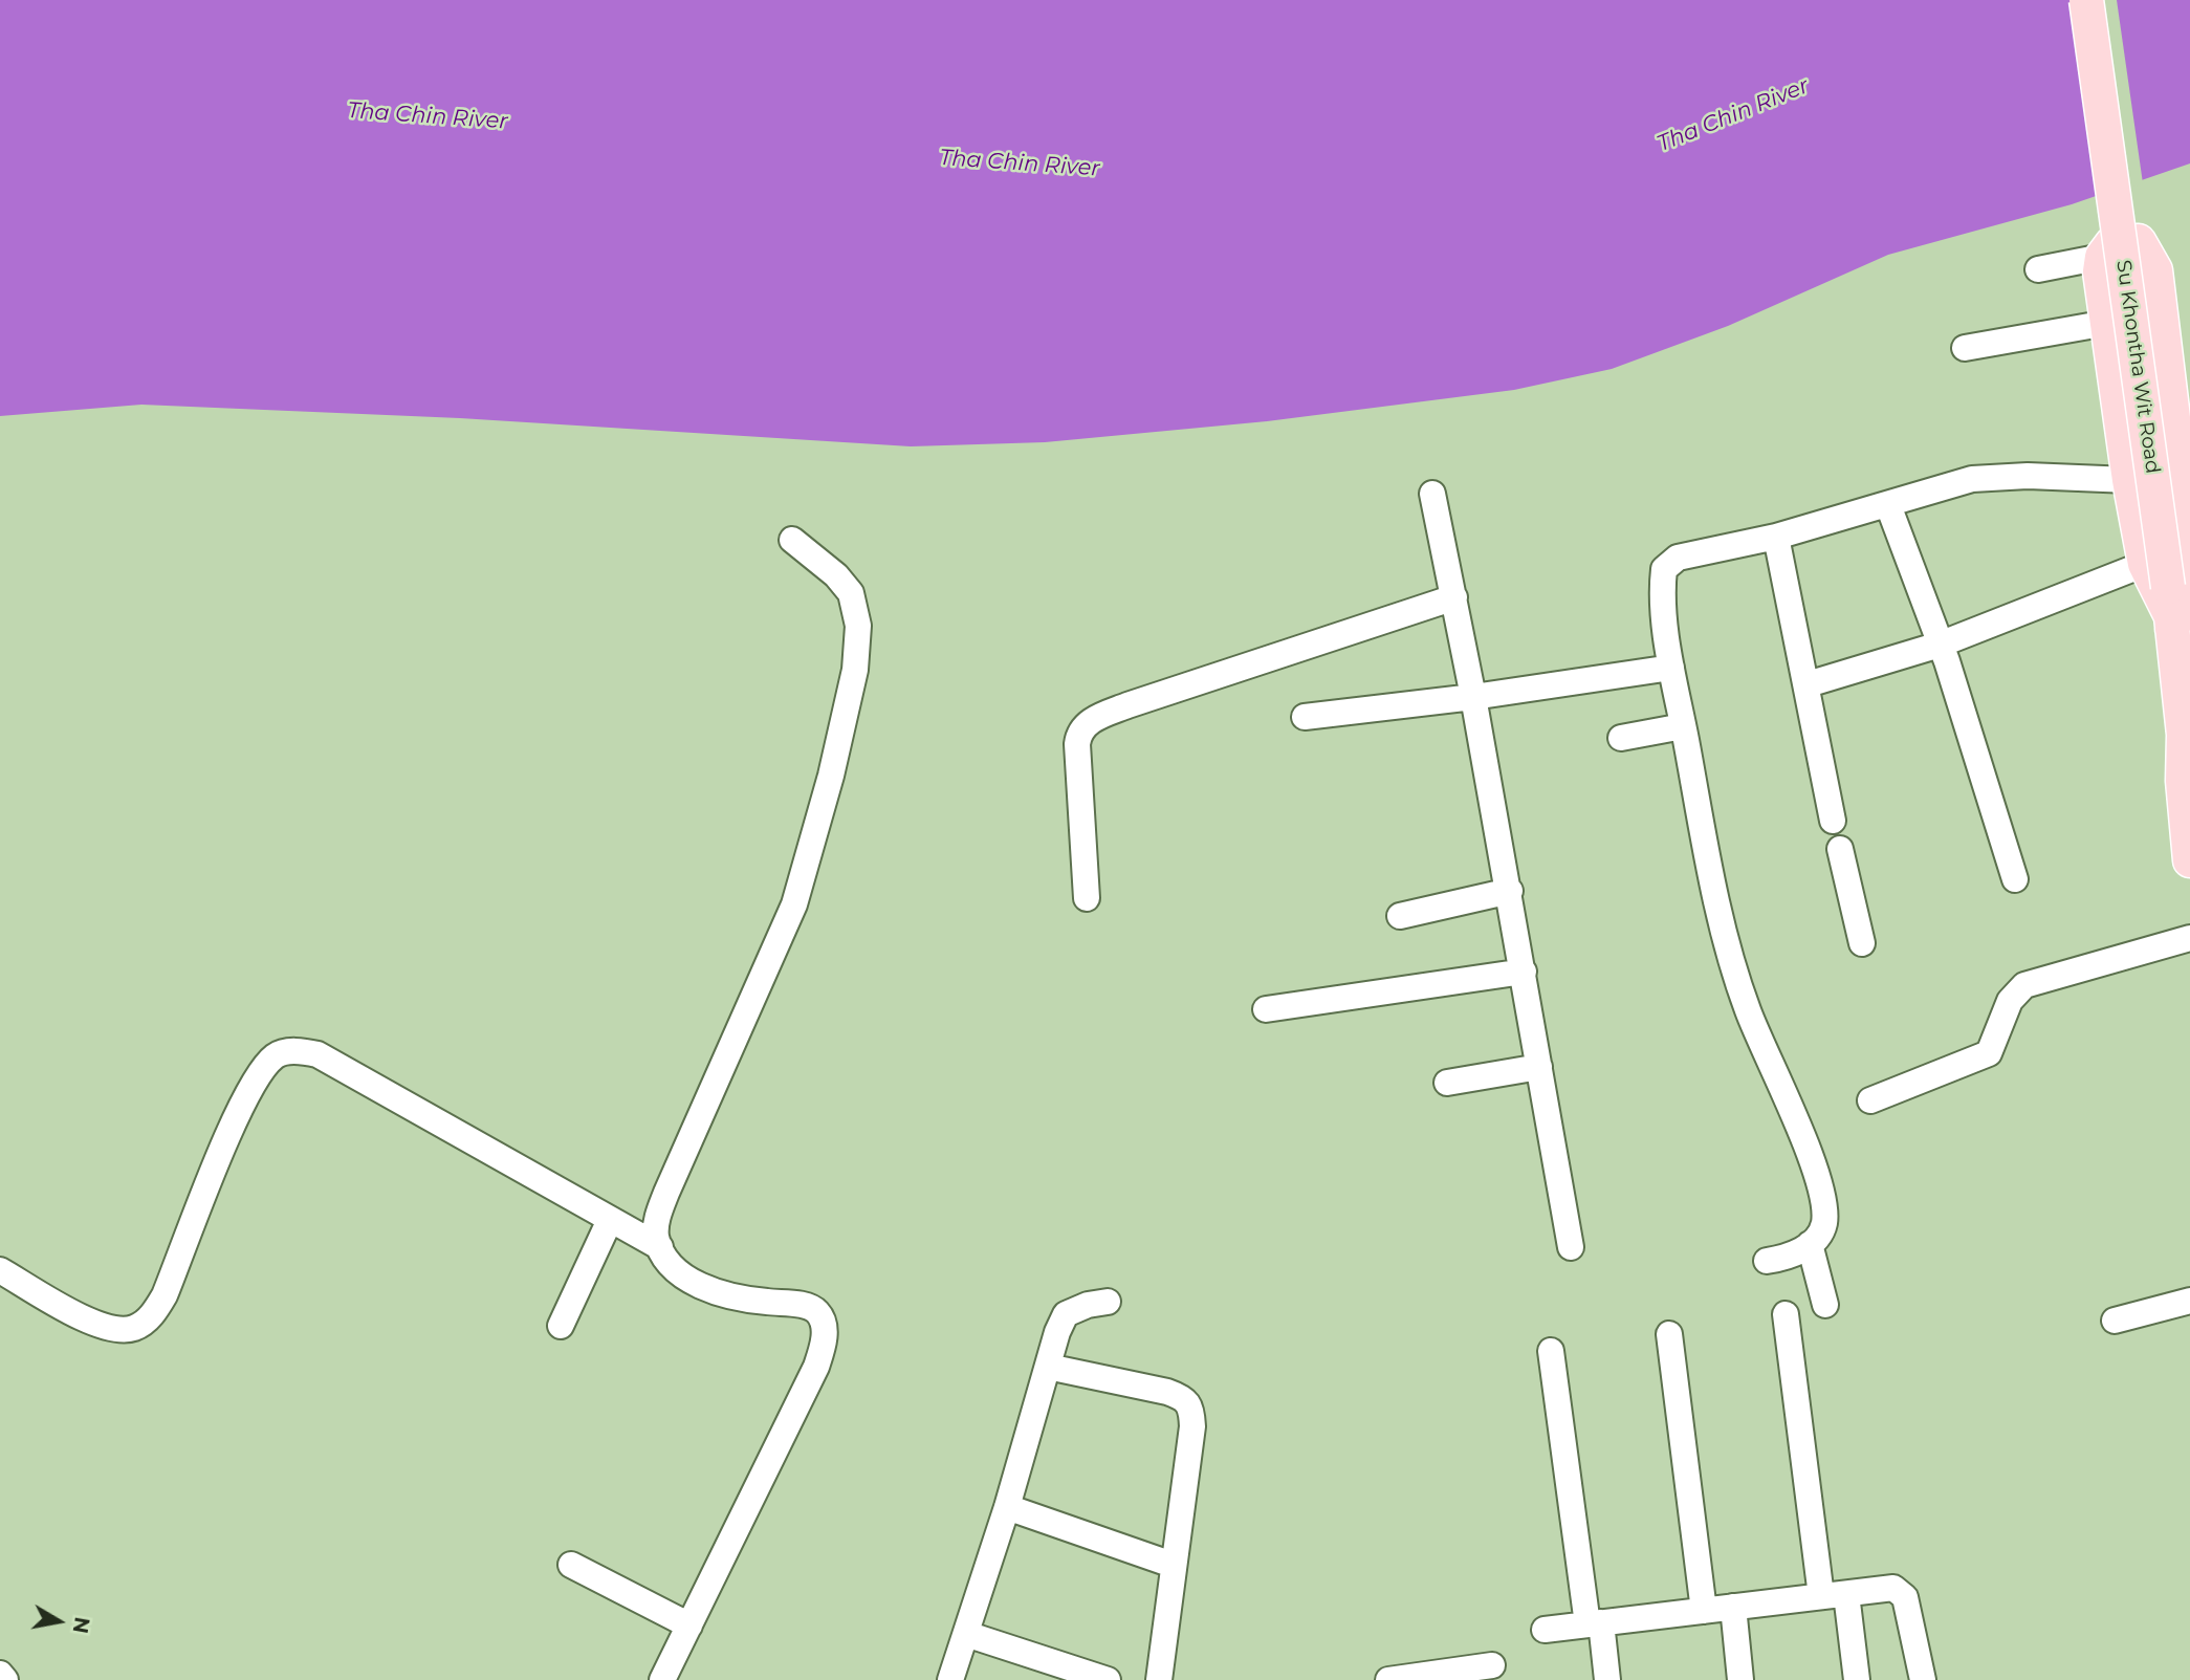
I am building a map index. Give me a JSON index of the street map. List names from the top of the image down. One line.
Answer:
{"streets":{"main road":["Su Khontha Wit Road"]},"water":["Tha Chin River"],"north":"right"}
